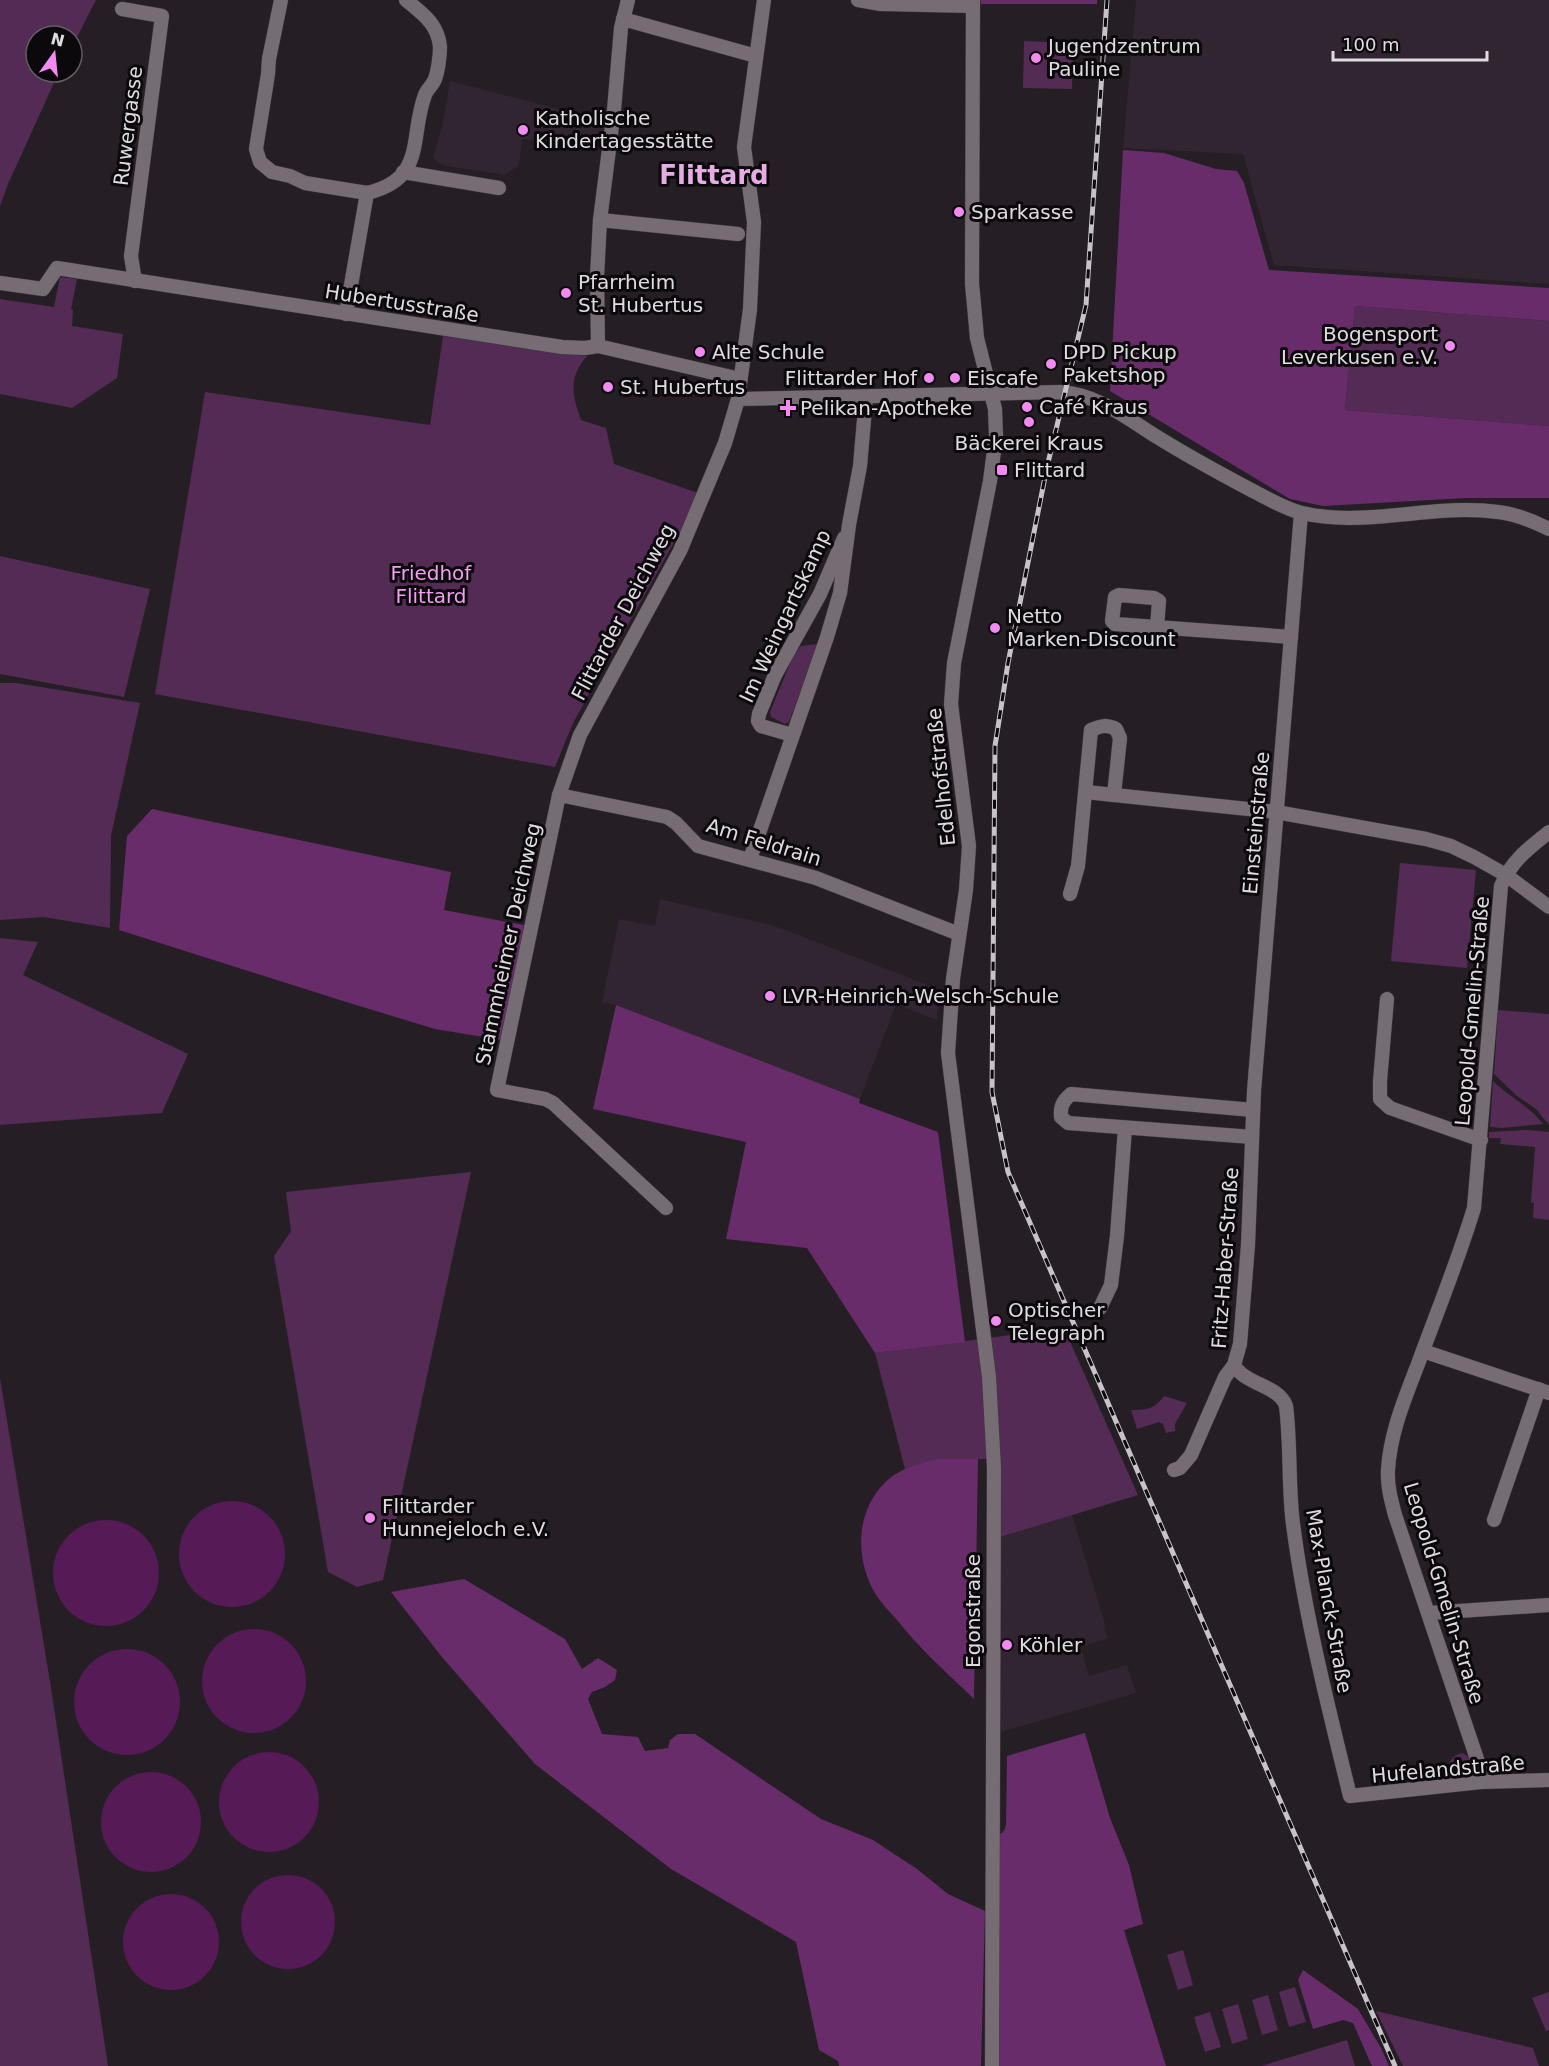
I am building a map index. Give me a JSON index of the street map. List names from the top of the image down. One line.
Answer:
{"streets":{"street":["Ruwergasse","Hubertusstraße","Flittarder Deichweg","Im Weingartskamp","Edelhofstraße","Einsteinstraße","Am Feldrain","Stammheimer Deichweg","Leopold-Gmelin-Straße","Fritz-Haber-Straße","Max-Planck-Straße","Egonstraße","Hufelandstraße"]},"crossings":[["Ruwergasse","Hubertusstraße"],["Hubertusstraße","Flittarder Deichweg"],["Flittarder Deichweg","Stammheimer Deichweg"],["Im Weingartskamp","Am Feldrain"],["Edelhofstraße","Am Feldrain"],["Edelhofstraße","Egonstraße"],["Einsteinstraße","Fritz-Haber-Straße"],["Am Feldrain","Stammheimer Deichweg"],["Leopold-Gmelin-Straße","Hufelandstraße"],["Fritz-Haber-Straße","Max-Planck-Straße"],["Max-Planck-Straße","Hufelandstraße"]],"districts":["Flittard"],"parks":["Friedhof Flittard"],"places":{"other":["Jugendzentrum Pauline","Katholische Kindertagesstätte","Sparkasse","Pfarrheim St. Hubertus","Bogensport Leverkusen e.V.","Alte Schule","DPD Pickup Paketshop","Flittarder Hof","Eiscafe","St. Hubertus","Café Kraus","Bäckerei Kraus","Netto Marken-Discount","LVR-Heinrich-Welsch-Schule","Optischer Telegraph","Flittarder Hunnejeloch e.V.","Köhler"],"health":["Pelikan-Apotheke"],"transit":["Flittard"]},"scale_bar":"100 m","north":"top"}
